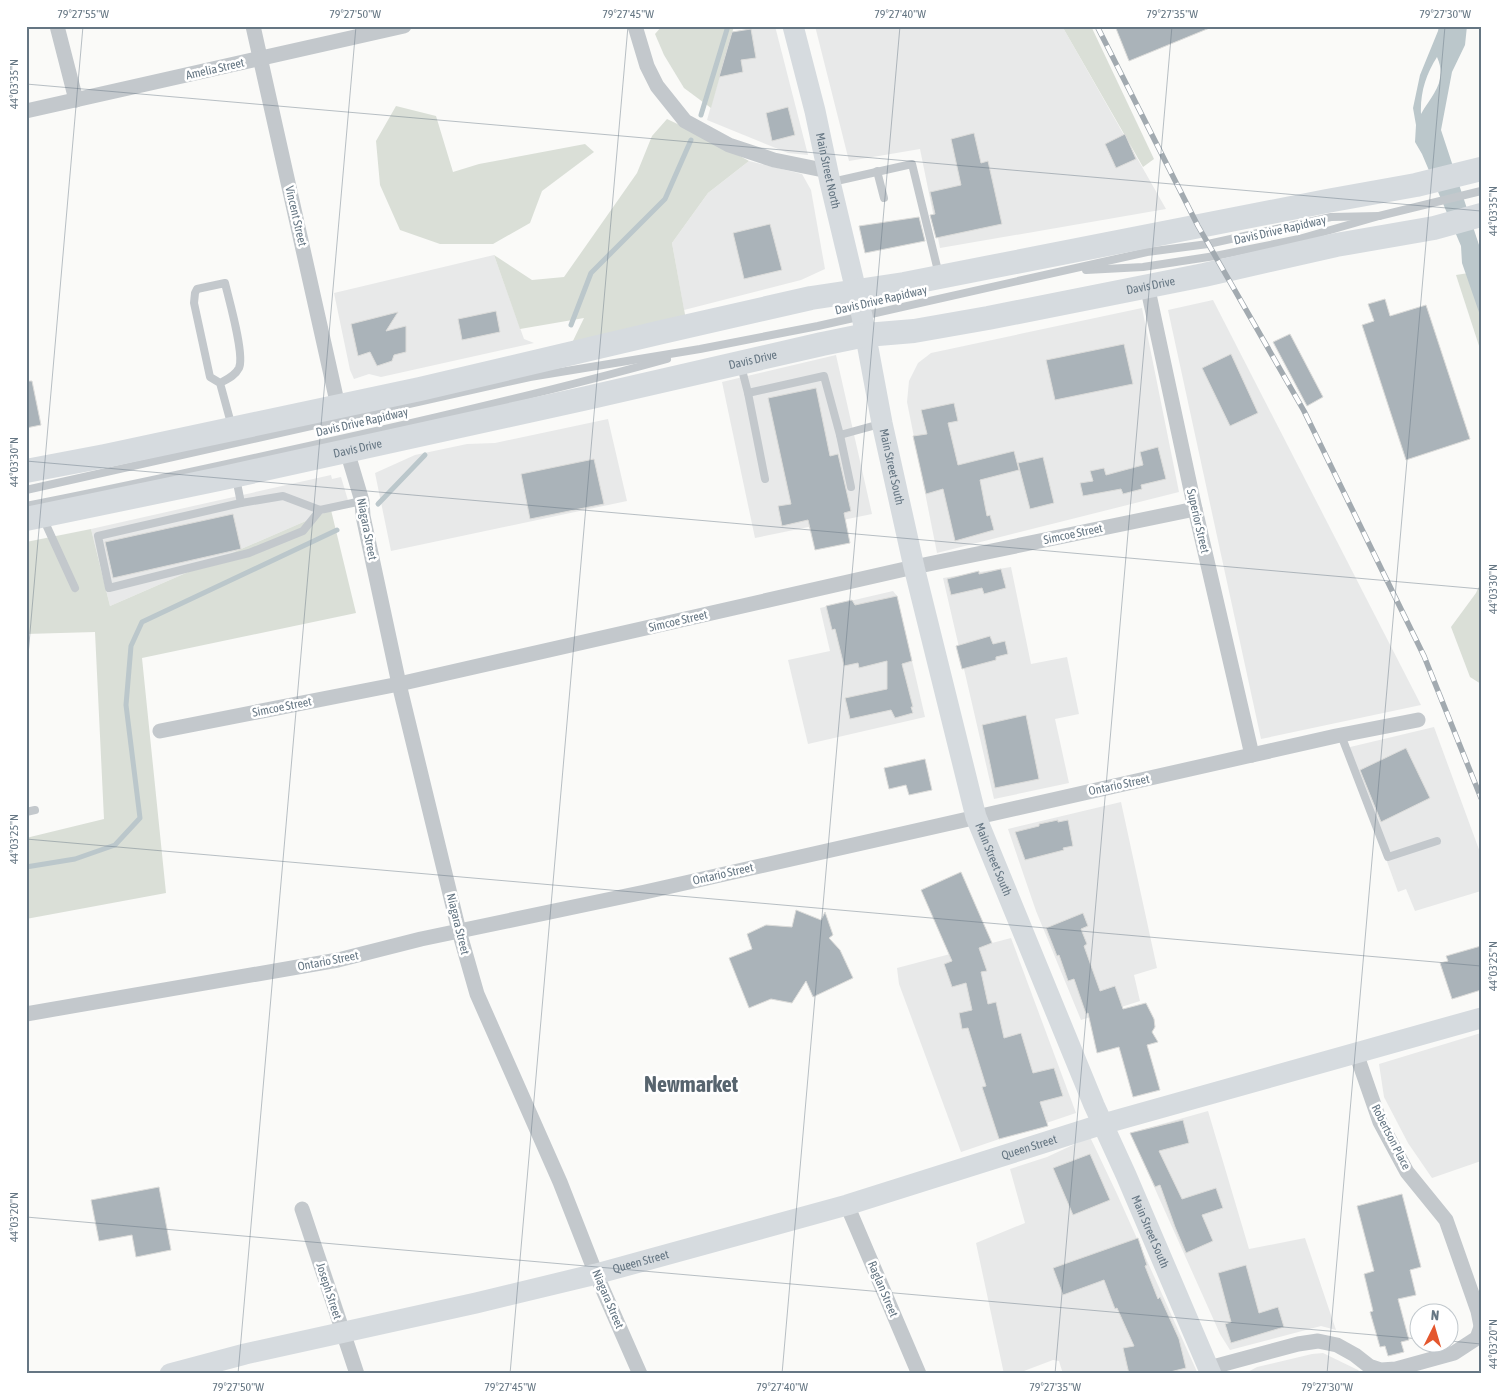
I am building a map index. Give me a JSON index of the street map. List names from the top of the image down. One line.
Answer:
{"streets":{"main road":["Main Street North","Davis Drive","Main Street South","Queen Street"],"street":["Amelia Street","Vincent Street","Superior Street","Niagara Street","Simcoe Street","Ontario Street","Robertson Place","Raglan Street","Joseph Street"],"lane":["Davis Drive Rapidway"]},"crossings":[["Amelia Street","Vincent Street"],["Main Street North","Davis Drive Rapidway"],["Main Street North","Davis Drive"],["Main Street North","Main Street South"],["Davis Drive Rapidway","Davis Drive"],["Davis Drive Rapidway","Main Street South"],["Davis Drive","Main Street South"],["Davis Drive","Superior Street"],["Davis Drive","Niagara Street"],["Main Street South","Simcoe Street"],["Main Street South","Ontario Street"],["Main Street South","Robertson Place"],["Main Street South","Queen Street"],["Superior Street","Simcoe Street"],["Superior Street","Ontario Street"],["Niagara Street","Simcoe Street"],["Niagara Street","Ontario Street"],["Niagara Street","Queen Street"],["Robertson Place","Queen Street"],["Queen Street","Raglan Street"],["Queen Street","Joseph Street"]],"districts":["Newmarket"],"north":"top","coordinates":["79°27'55\"W","79°27'50\"W","79°27'45\"W","79°27'40\"W","79°27'35\"W","79°27'30\"W","44°03'35\"N","44°03'30\"N","44°03'25\"N","44°03'20\"N"]}
